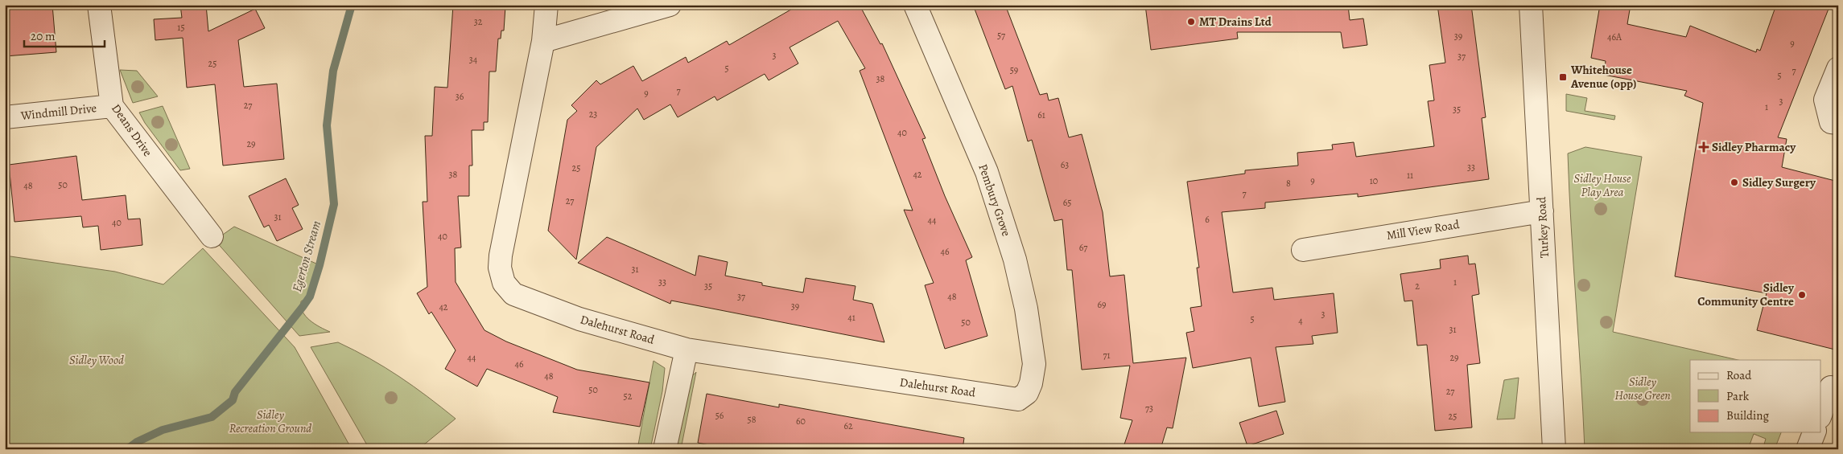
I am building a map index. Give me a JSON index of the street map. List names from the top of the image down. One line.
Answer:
{"streets":{"street":["Windmill Drive","Deans Drive","Pembury Grove","Turkey Road","Mill View Road","Dalehurst Road"]},"crossings":[["Windmill Drive","Deans Drive"],["Pembury Grove","Dalehurst Road"],["Turkey Road","Mill View Road"]],"water":["Egerton Stream"],"parks":["Sidley House Play Area","Sidley Wood","Sidley House Green","Sidley Recreation Ground"],"places":{"other":["MT Drains Ltd","Sidley Surgery","Sidley Community Centre"],"transit":["Whitehouse Avenue (opp)"],"health":["Sidley Pharmacy"]},"house_numbers":["32","15","57","39","46A","9","3","37","34","25","5","59","7","5","38","7","9","36","3","27","1","35","23","61","40","29","63","33","25","38","42","11","9","10","8","50","48","7","27","65","31","6","44","40","40","67","46","31","33","1","35","2","37","48","69","39","42","3","41","5","4","50","31","71","44","29","46","48","50","27","52","73","56","25","58","60","62"],"legend":["Road","Park","Building"],"scale_bar":"20 m"}
